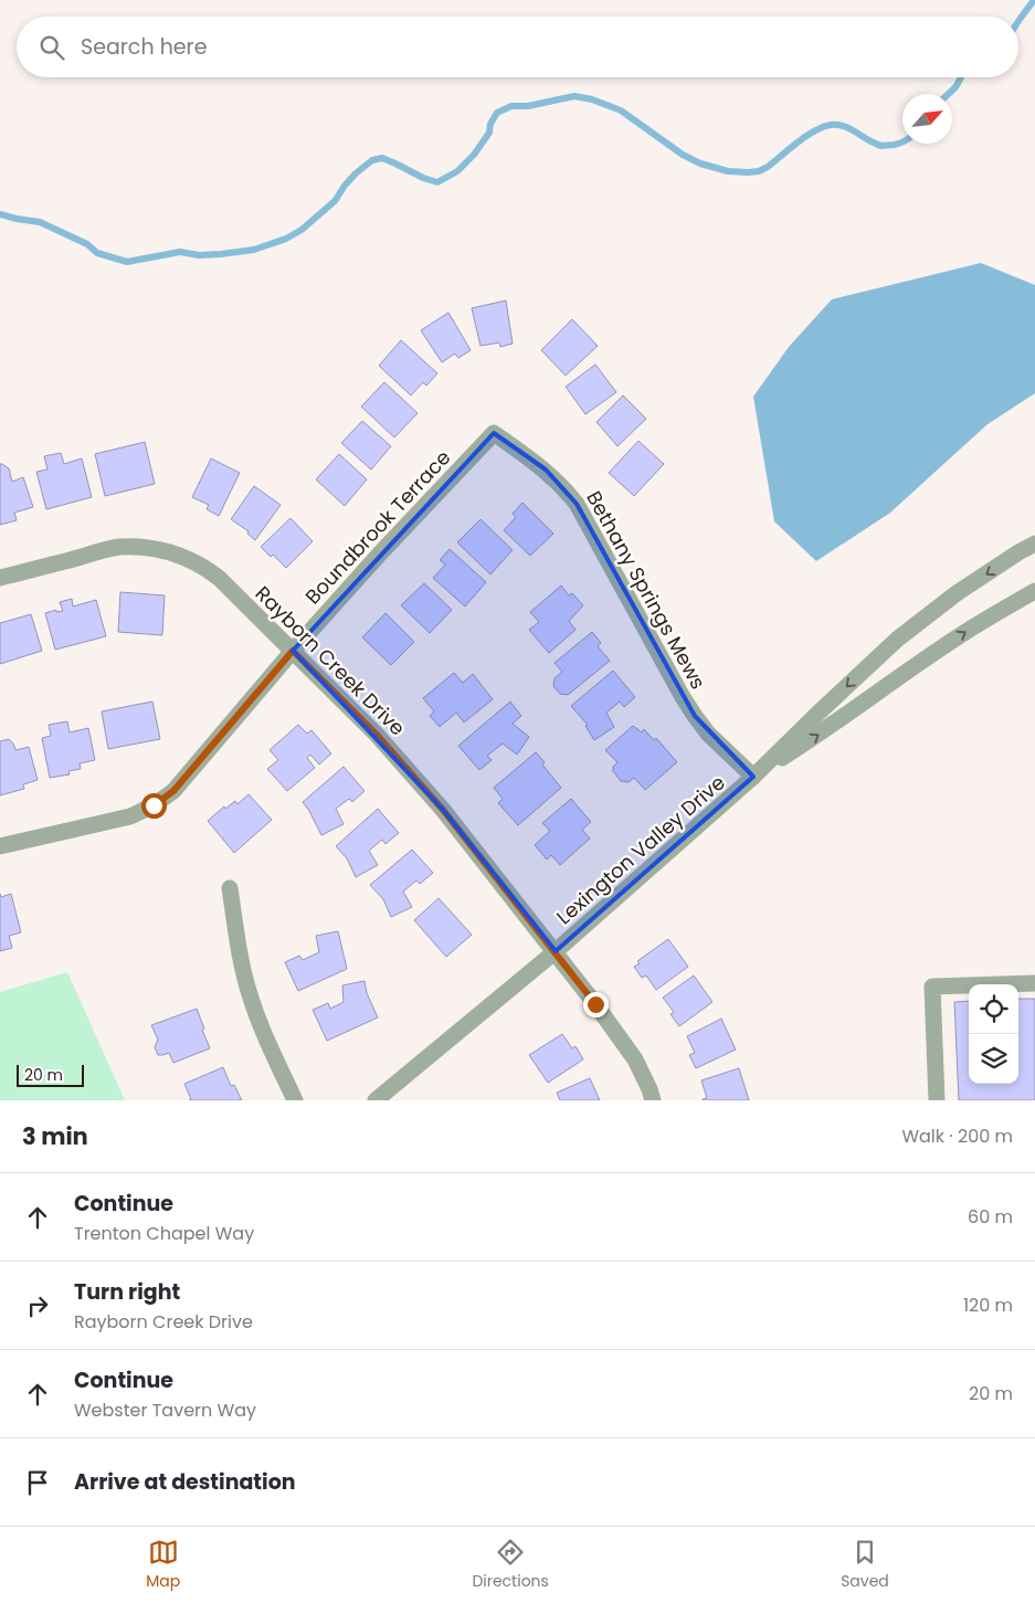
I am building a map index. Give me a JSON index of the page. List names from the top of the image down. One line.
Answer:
{"streets":{"street":["Boundbrook Terrace","Bethany Springs Mews","Rayborn Creek Drive","Lexington Valley Drive"]},"crossings":[["Boundbrook Terrace","Bethany Springs Mews"],["Boundbrook Terrace","Rayborn Creek Drive"],["Bethany Springs Mews","Lexington Valley Drive"],["Rayborn Creek Drive","Lexington Valley Drive"]],"scale_bar":"20 m","north":"top right","page":{"search":"Search here","scale":"20 m","heading":["3 min","Walk · 200 m"],"list":[["Continue","Trenton Chapel Way","60 m"],["Turn right","Rayborn Creek Drive","120 m"],["Continue","Webster Tavern Way","20 m"],"Arrive at destination"],"nav":["Map","Directions","Saved"]}}
